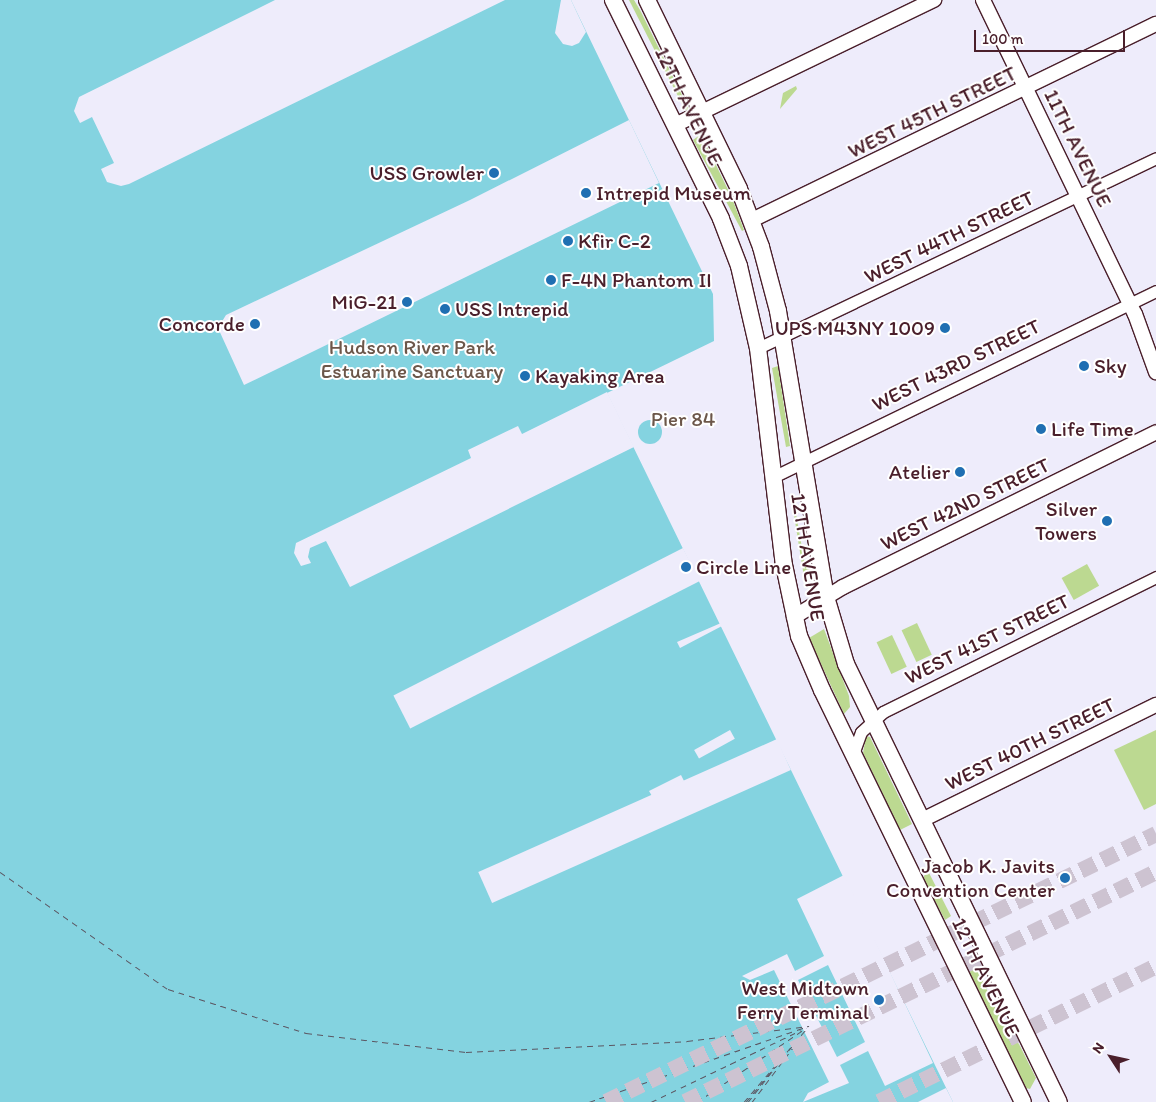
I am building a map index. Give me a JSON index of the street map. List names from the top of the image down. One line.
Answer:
{"streets":{"highway":["12TH AVENUE"],"main road":["WEST 45TH STREET","11TH AVENUE","WEST 42ND STREET","WEST 40TH STREET"],"street":["WEST 44TH STREET","WEST 43RD STREET","WEST 41ST STREET"]},"crossings":[["12TH AVENUE","WEST 45TH STREET"],["12TH AVENUE","WEST 44TH STREET"],["12TH AVENUE","WEST 43RD STREET"],["12TH AVENUE","WEST 42ND STREET"],["12TH AVENUE","WEST 41ST STREET"],["12TH AVENUE","WEST 40TH STREET"],["WEST 45TH STREET","11TH AVENUE"],["11TH AVENUE","WEST 44TH STREET"],["11TH AVENUE","WEST 43RD STREET"]],"parks":["Hudson River Park Estuarine Sanctuary","Pier 84"],"places":["USS Growler","Intrepid Museum","Kfir C-2","F-4N Phantom II","MiG-21","USS Intrepid","Concorde","UPS M43NY 1009","Sky","Kayaking Area","Life Time","Atelier","Silver Towers","Circle Line","Jacob K. Javits Convention Center","West Midtown Ferry Terminal"],"scale_bar":"100 m","north":"top left"}
